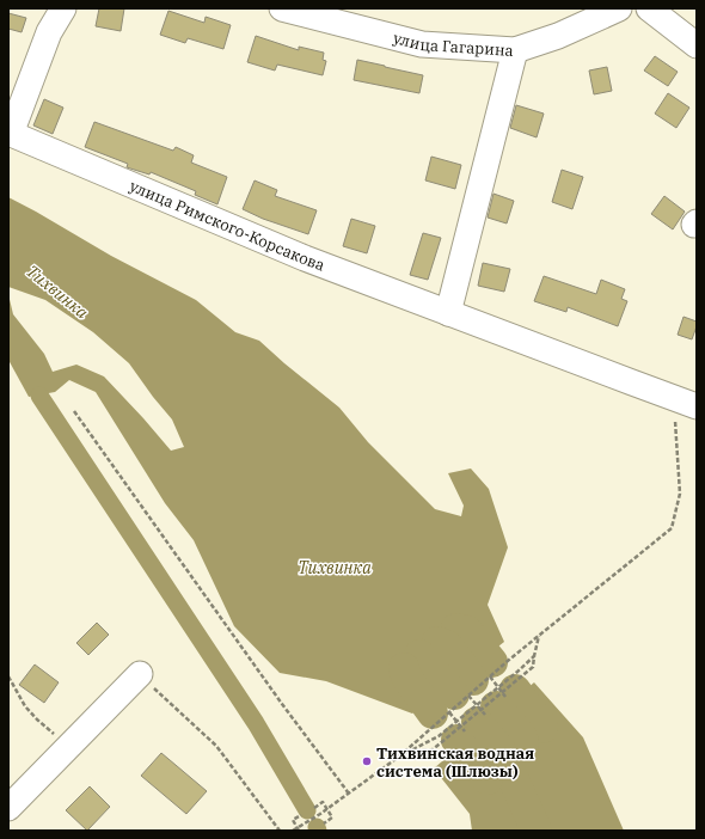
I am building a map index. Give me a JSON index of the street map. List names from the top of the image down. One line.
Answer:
{"streets":{"street":["улица Гагарина","улица Римского-Корсакова"]},"water":["Тихвинка"],"places":["Тихвинская водная система (Шлюзы)"]}
